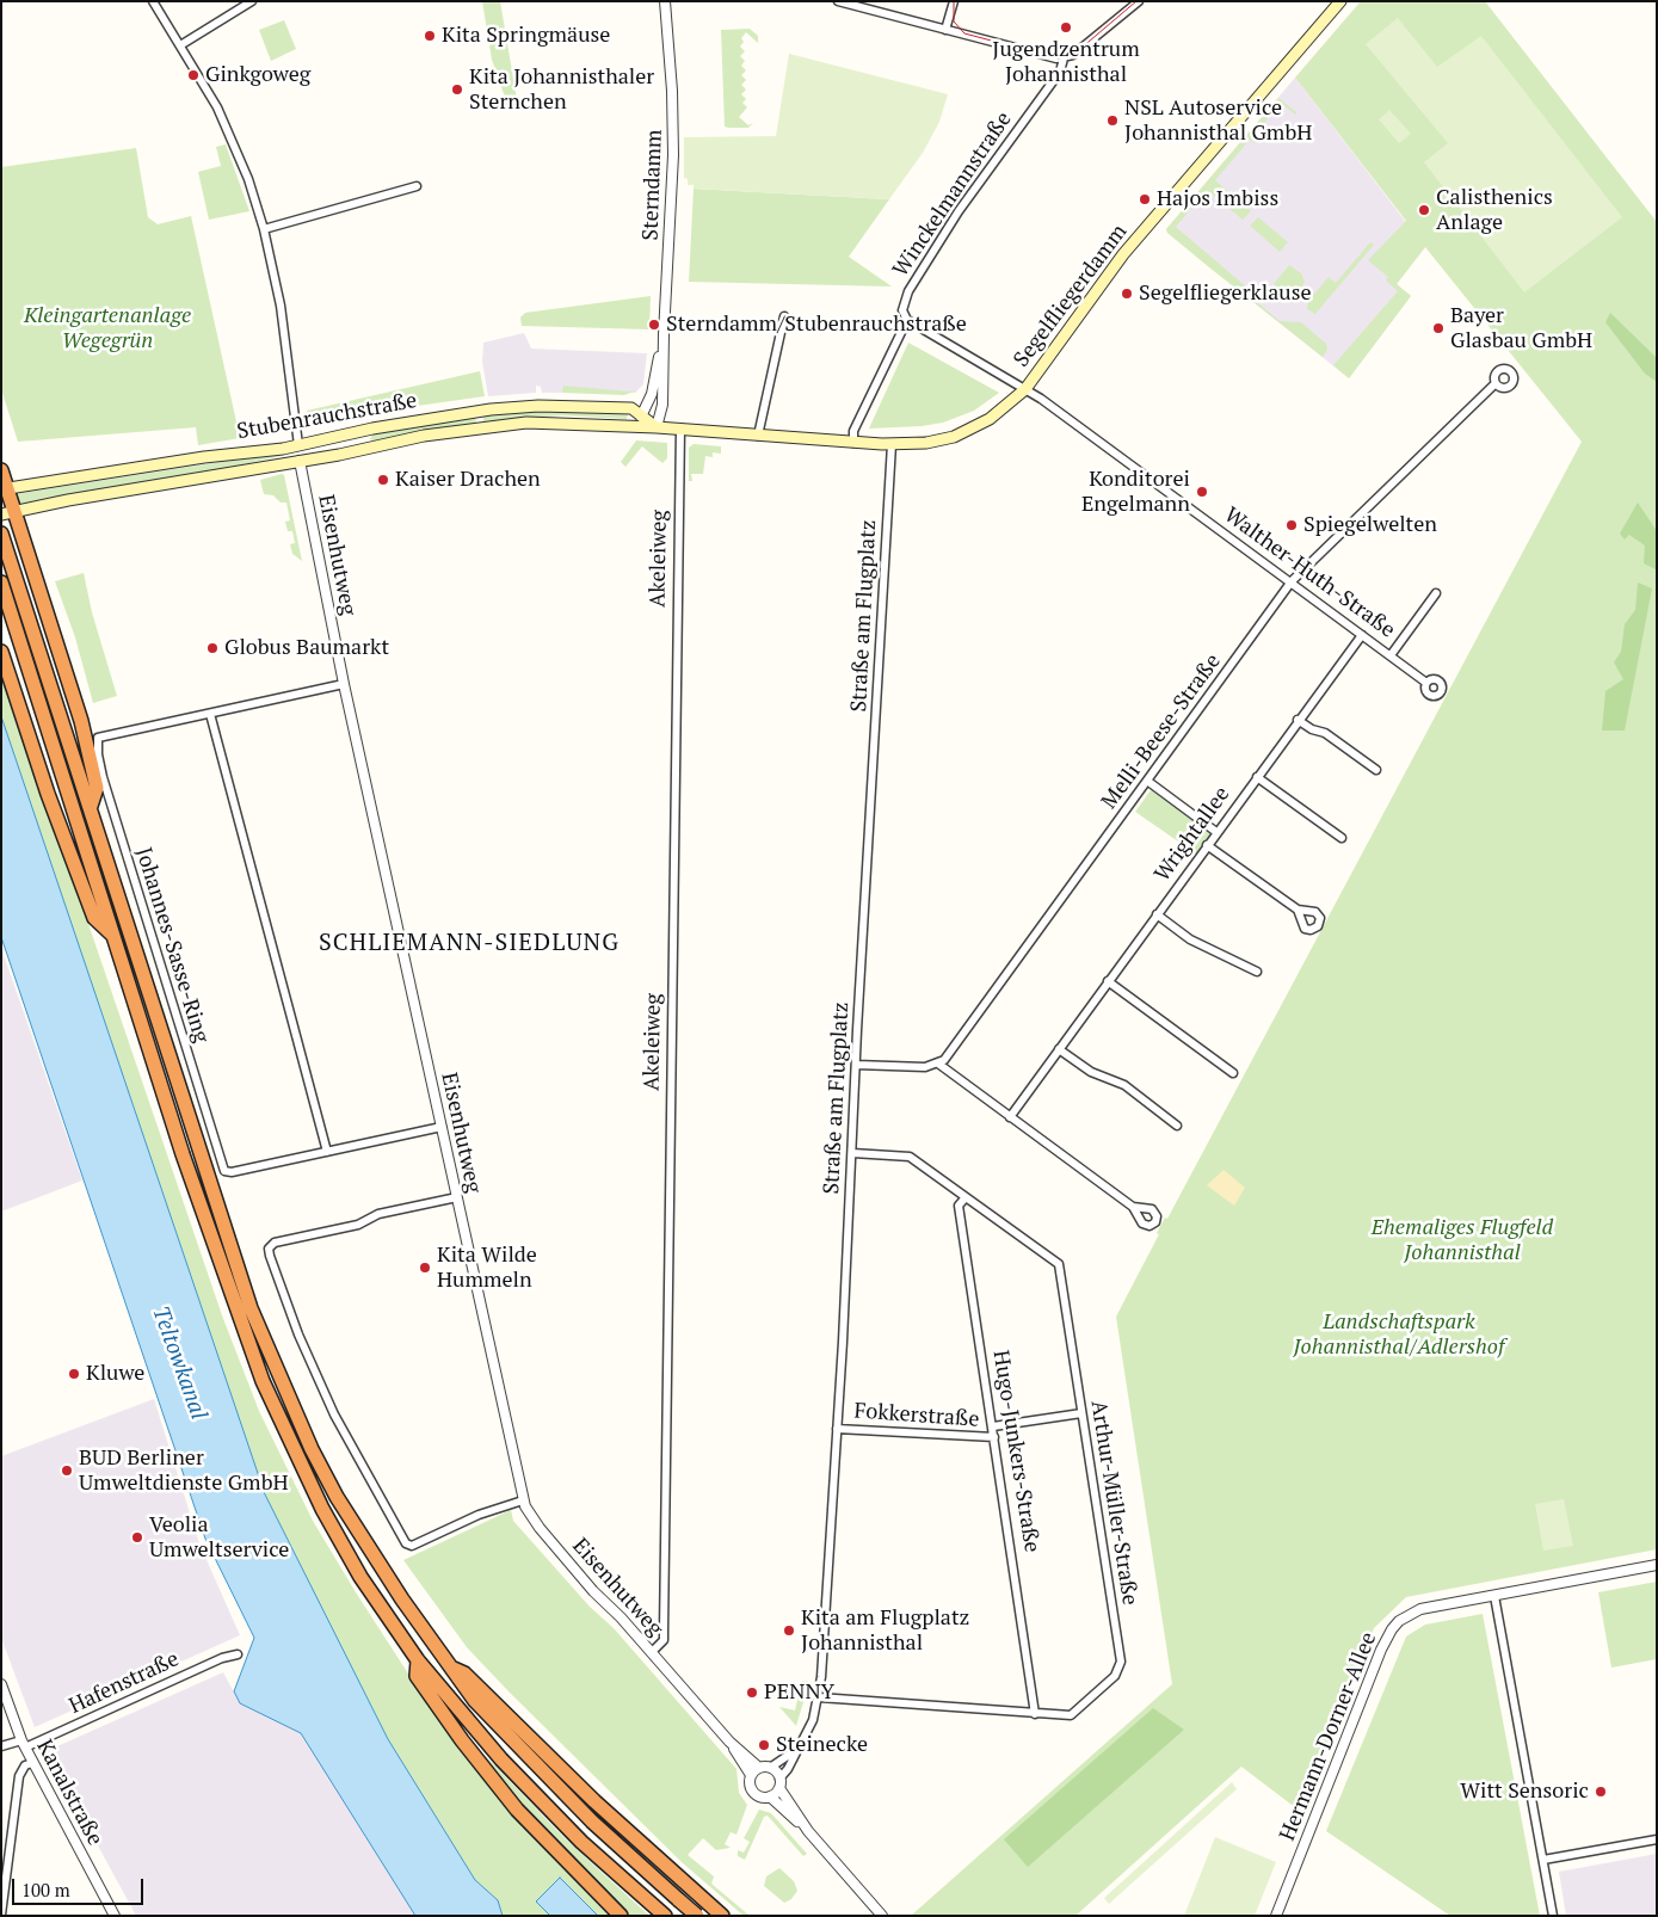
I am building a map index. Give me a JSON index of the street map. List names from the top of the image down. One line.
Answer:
{"streets":{"main road":["Segelfliegerdamm","Stubenrauchstraße"],"street":["Sterndamm","Winckelmannstraße","Eisenhutweg","Akeleiweg","Walther-Huth-Straße","Straße am Flugplatz","Melli-Beese-Straße","Wrightallee","Johannes-Sasse-Ring","Fokkerstraße","Hugo-Junkers-Straße","Arthur-Müller-Straße","Hafenstraße","Hermann-Dorner-Allee","Kanalstraße"]},"crossings":[["Sterndamm","Stubenrauchstraße"],["Winckelmannstraße","Segelfliegerdamm"],["Winckelmannstraße","Stubenrauchstraße"],["Winckelmannstraße","Walther-Huth-Straße"],["Segelfliegerdamm","Stubenrauchstraße"],["Segelfliegerdamm","Walther-Huth-Straße"],["Segelfliegerdamm","Straße am Flugplatz"],["Stubenrauchstraße","Eisenhutweg"],["Stubenrauchstraße","Akeleiweg"],["Eisenhutweg","Akeleiweg"],["Eisenhutweg","Straße am Flugplatz"],["Eisenhutweg","Johannes-Sasse-Ring"],["Walther-Huth-Straße","Melli-Beese-Straße"],["Walther-Huth-Straße","Wrightallee"],["Straße am Flugplatz","Fokkerstraße"],["Straße am Flugplatz","Arthur-Müller-Straße"],["Fokkerstraße","Hugo-Junkers-Straße"],["Fokkerstraße","Arthur-Müller-Straße"],["Hugo-Junkers-Straße","Arthur-Müller-Straße"],["Hafenstraße","Kanalstraße"]],"districts":["SCHLIEMANN-SIEDLUNG"],"water":["Teltowkanal"],"parks":["Kleingartenanlage Wegegrün","Ehemaliges Flugfeld Johannisthal","Landschaftspark Johannisthal/Adlershof"],"places":["Jugendzentrum Johannisthal","Kita Springmäuse","Ginkgoweg","Kita Johannisthaler Sternchen","NSL Autoservice Johannisthal GmbH","Hajos Imbiss","Calisthenics Anlage","Segelfliegerklause","Sterndamm/Stubenrauchstraße","Bayer Glasbau GmbH","Kaiser Drachen","Konditorei Engelmann","Spiegelwelten","Globus Baumarkt","Kita Wilde Hummeln","Kluwe","BUD Berliner Umweltdienste GmbH","Veolia Umweltservice","Kita am Flugplatz Johannisthal","PENNY","Steinecke","Witt Sensoric"],"scale_bar":"100 m"}
